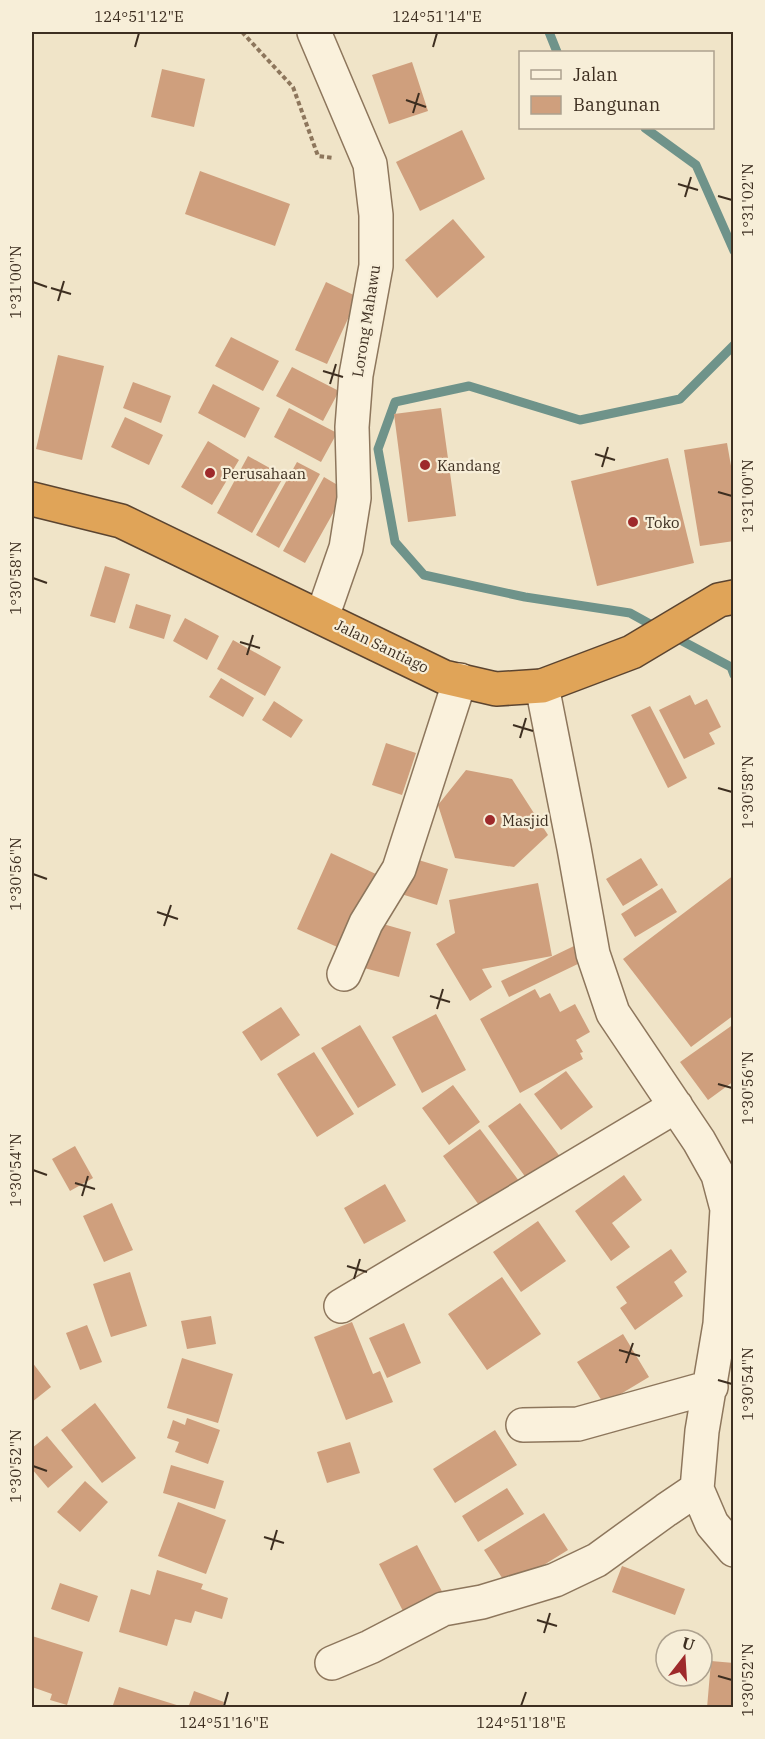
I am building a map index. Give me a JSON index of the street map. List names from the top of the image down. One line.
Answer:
{"streets":{"highway":["Jalan Santiago"],"street":["Lorong Mahawu"]},"crossings":[["Lorong Mahawu","Jalan Santiago"]],"places":["Kandang","Perusahaan","Toko","Masjid"],"legend":["Jalan","Bangunan"],"north":"top","coordinates":["124°51'12\"E","124°51'14\"E","1°31'02\"N","1°31'00\"N","1°30'58\"N","1°30'56\"N","1°30'54\"N","1°30'52\"N","124°51'16\"E","124°51'18\"E"]}
